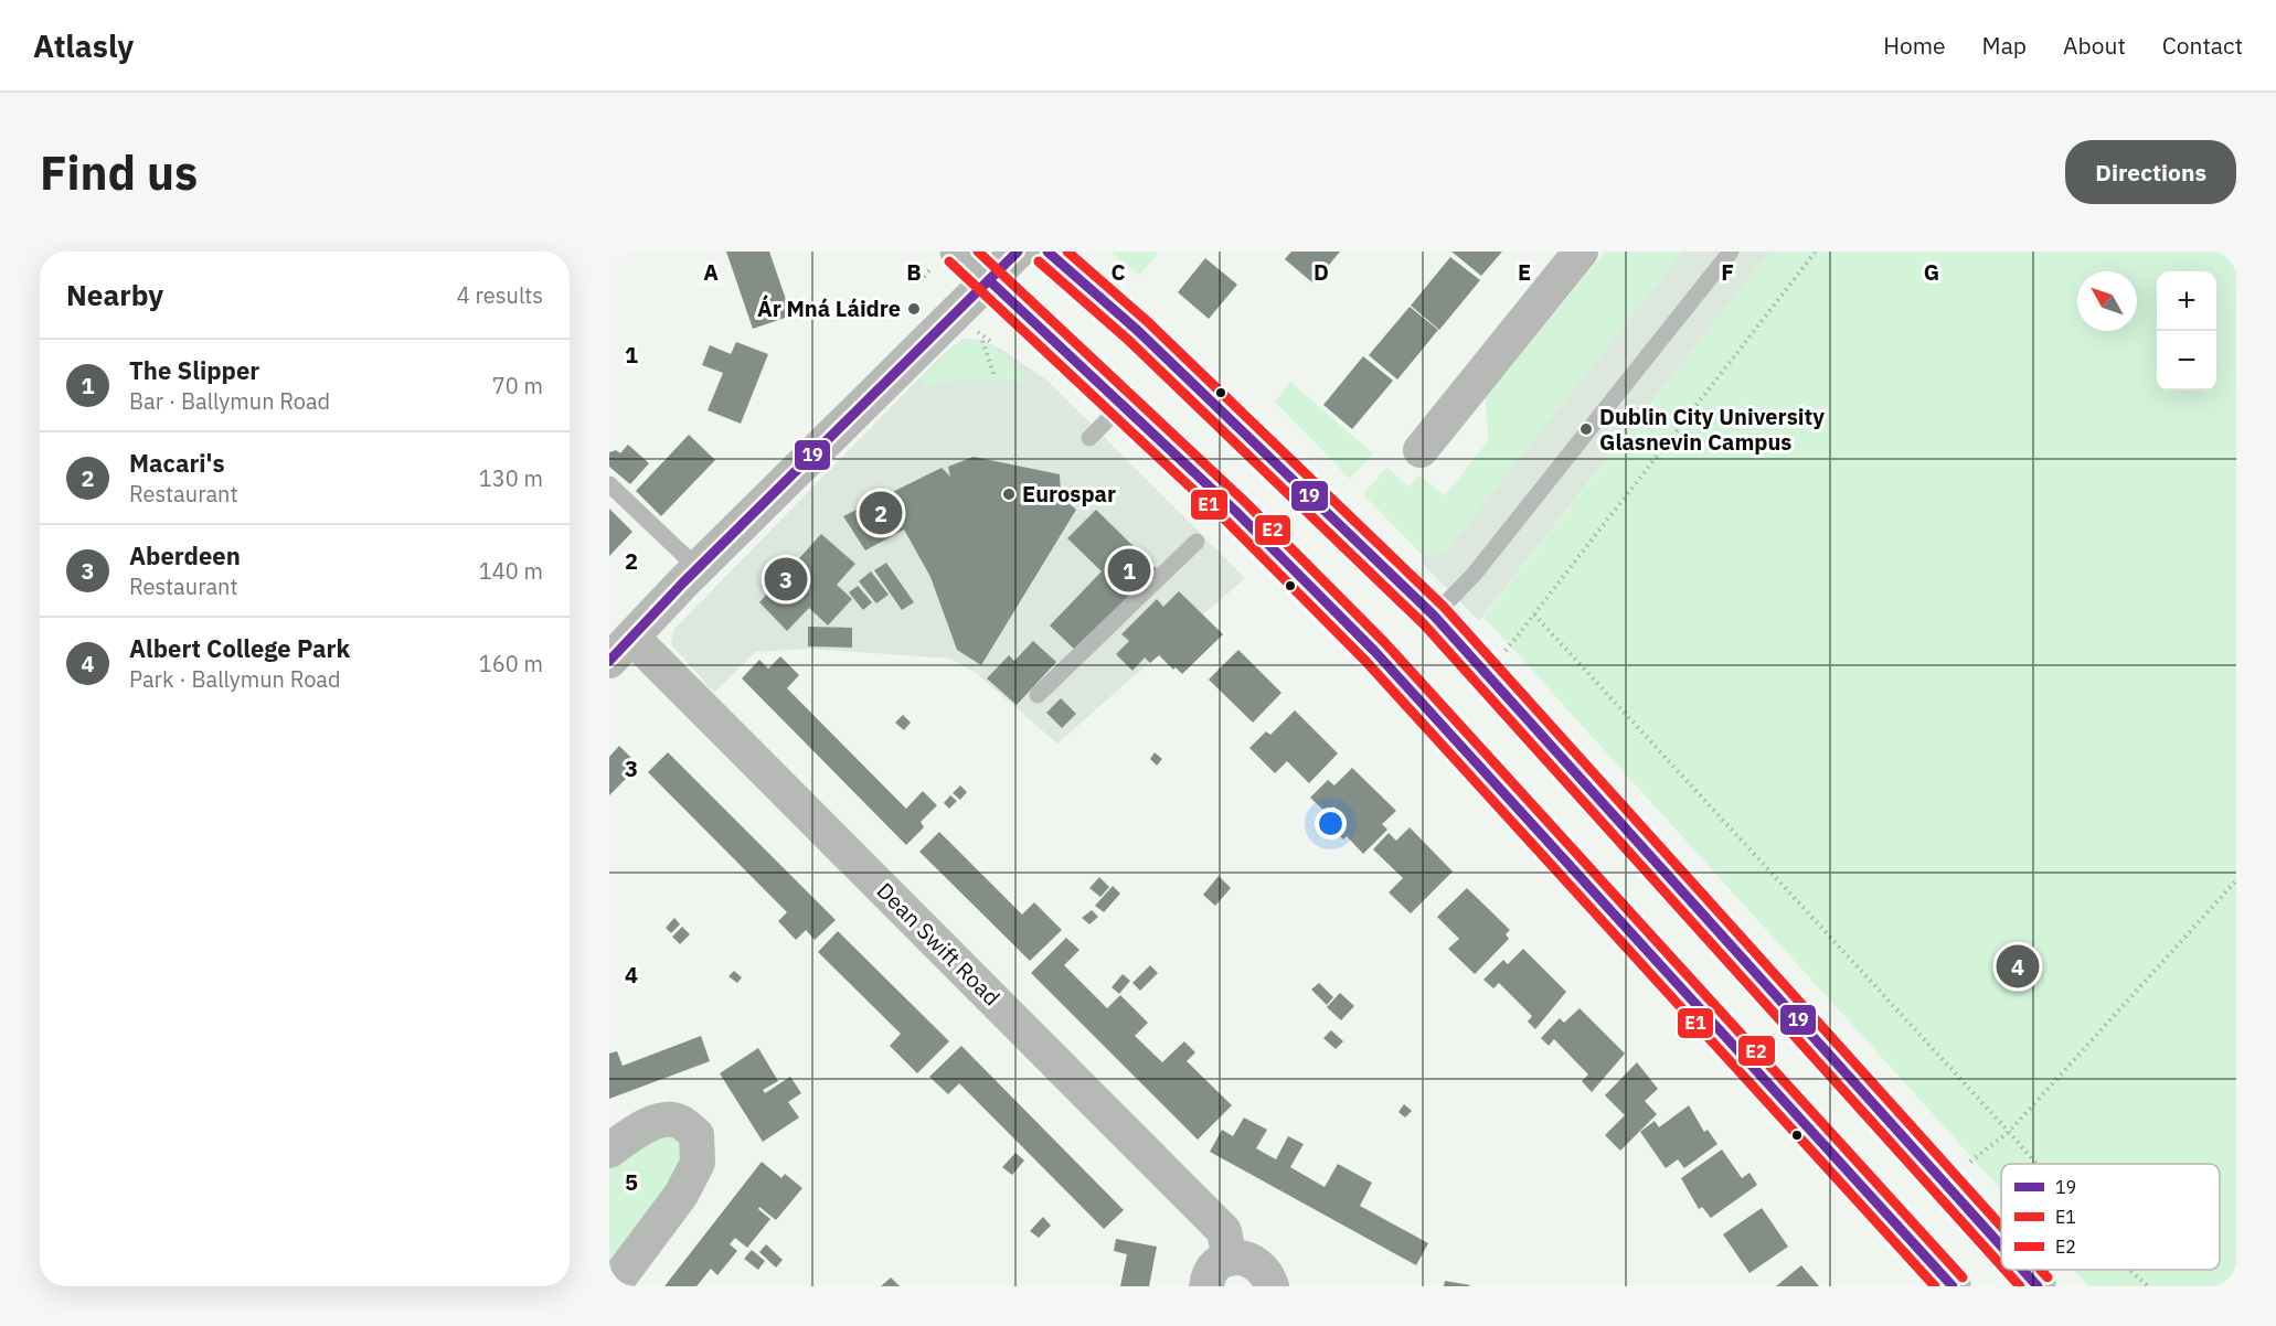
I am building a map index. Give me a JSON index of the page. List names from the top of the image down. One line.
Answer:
{"streets":{"street":["Dean Swift Road"]},"places":["Ár Mná Láidre","Dublin City University Glasnevin Campus","Eurospar"],"lines":["transit line 19","transit line E2","transit line E1"],"legend":["19","E1","E2"],"north":"top left","page":{"header":"Atlasly","nav":["Home","Map","About","Contact"],"buttons":"Directions","title":"Find us","heading":["Nearby","4 results"],"map_buttons":["+","−"],"list":[{"mark":"1","name":"The Slipper","note":"Bar · Ballymun Road","value":"70 m"},{"mark":"2","name":"Macari's","note":"Restaurant","value":"130 m"},{"mark":"3","name":"Aberdeen","note":"Restaurant","value":"140 m"},{"mark":"4","name":"Albert College Park","note":"Park · Ballymun Road","value":"160 m"}],"pins":["2","1","3","4"]},"grid":{"columns":["A","B","C","D","E","F","G"],"rows":["1","2","3","4","5"]}}
